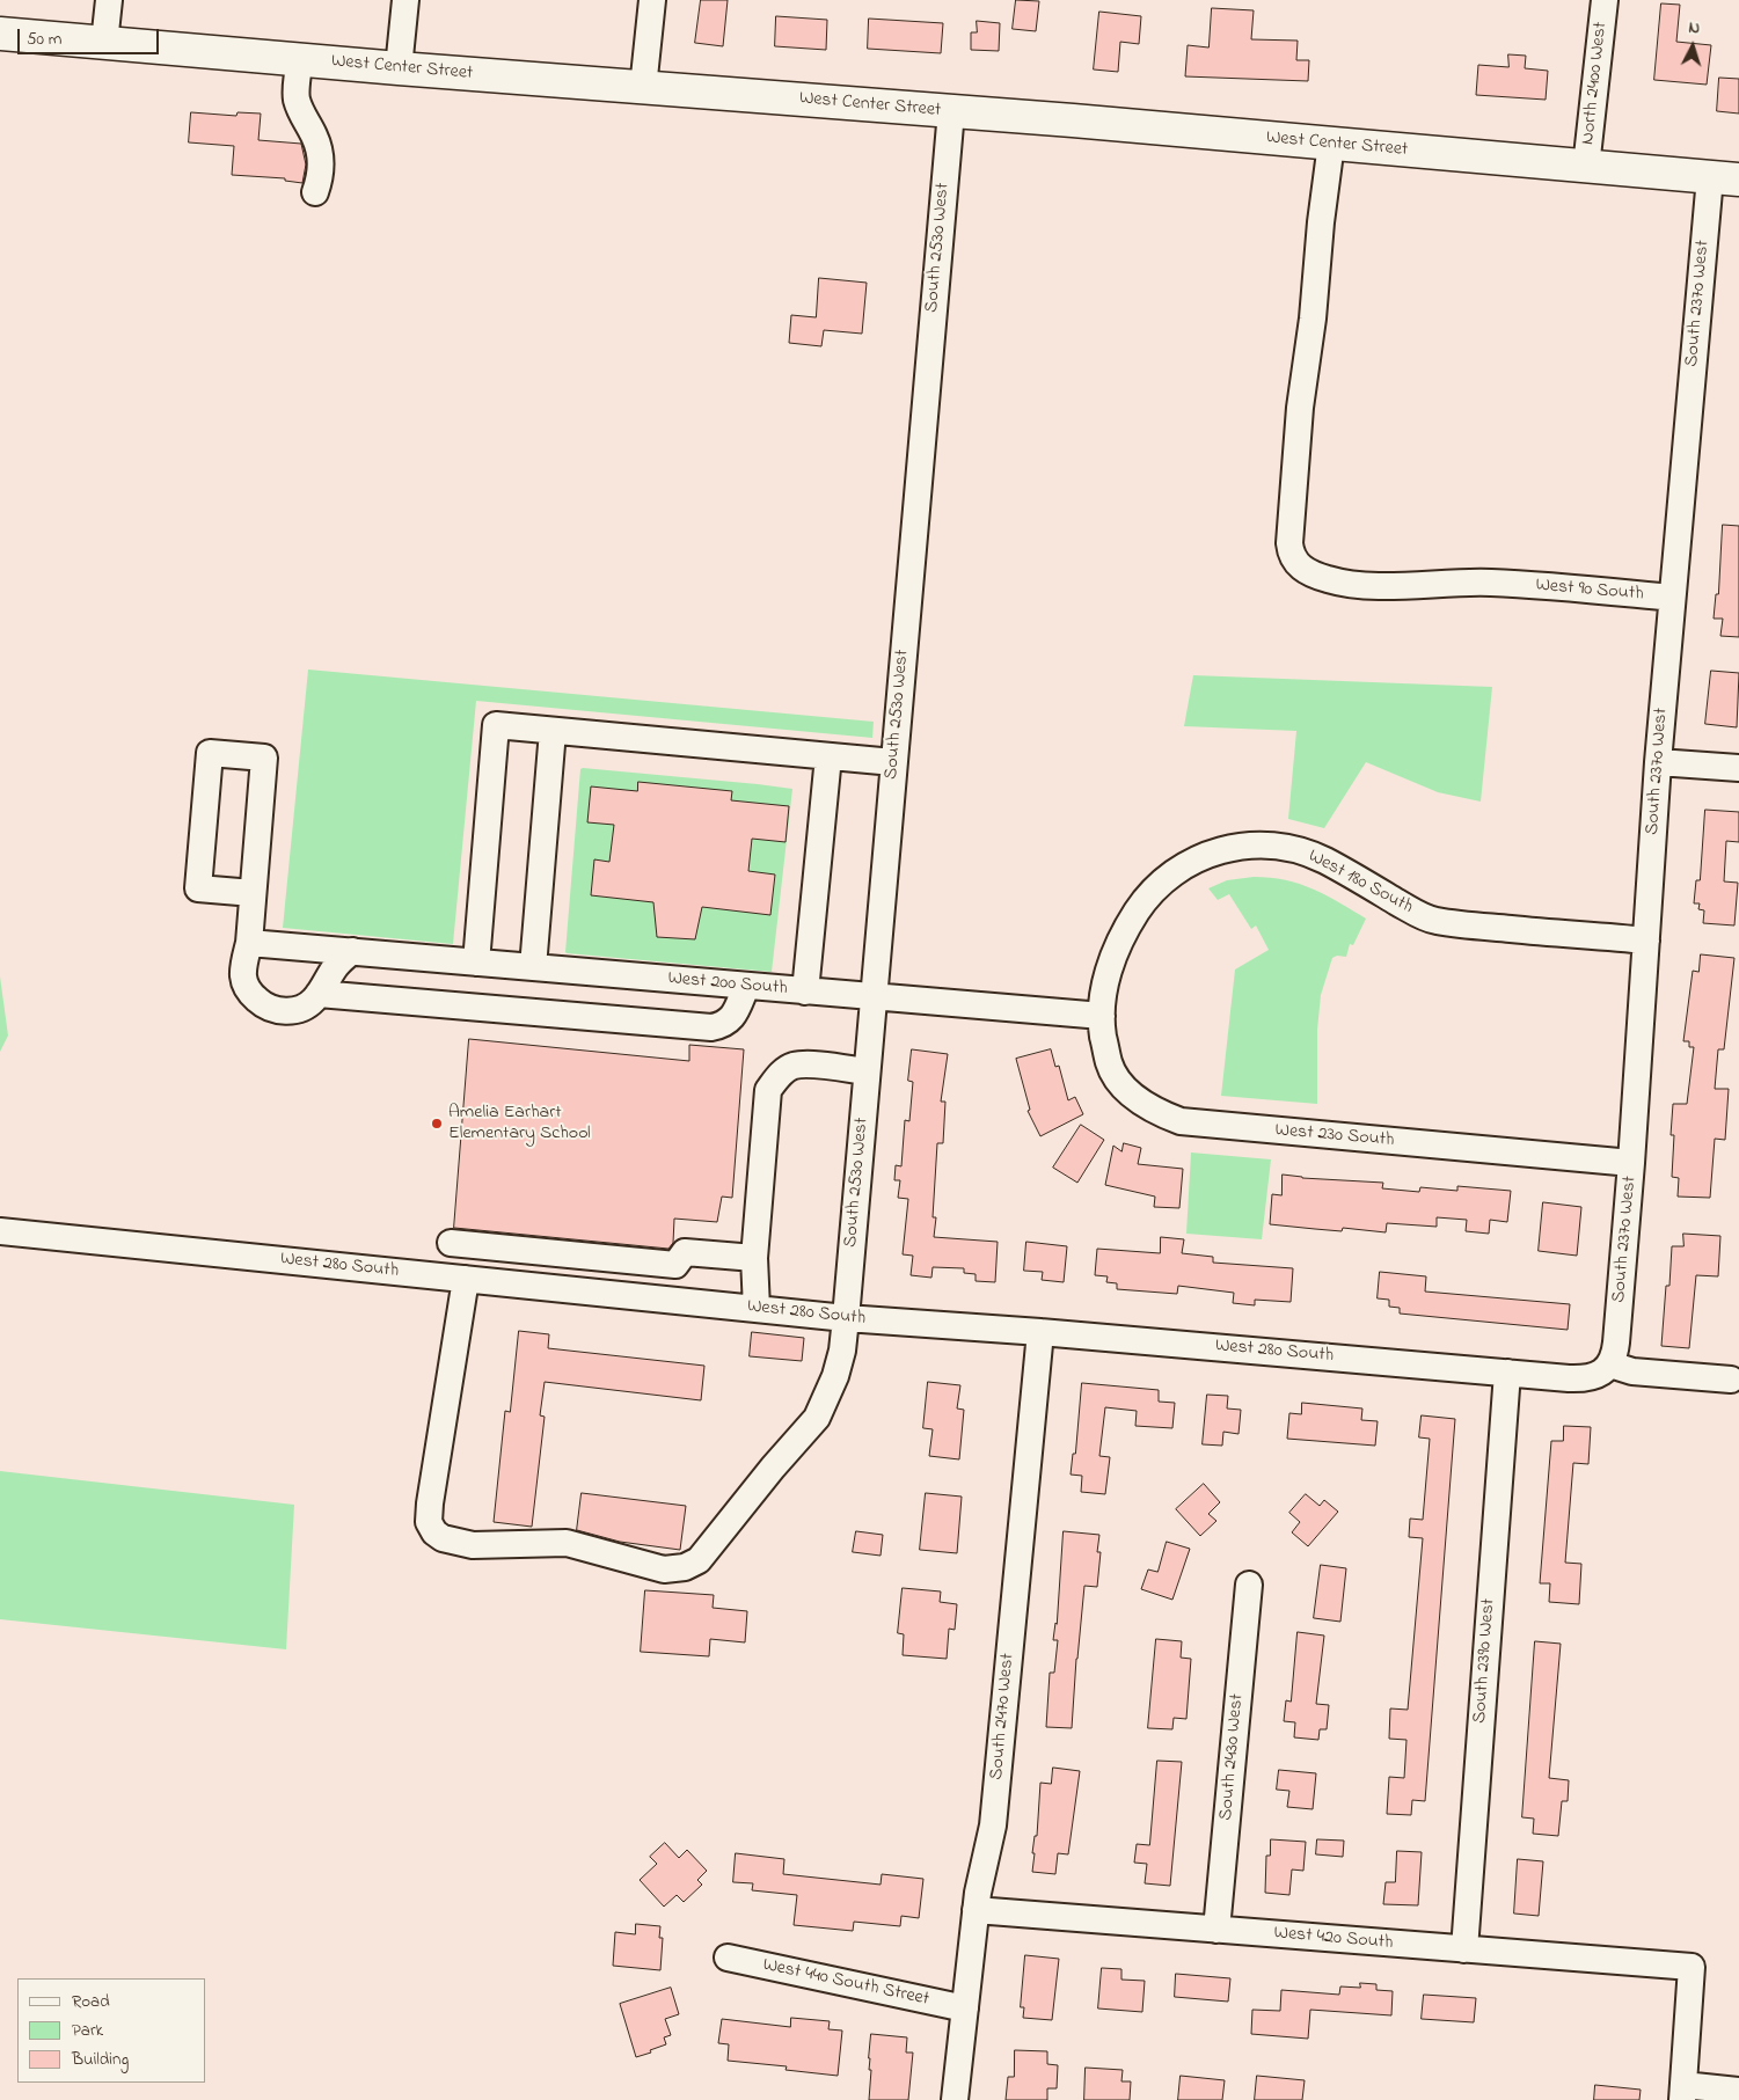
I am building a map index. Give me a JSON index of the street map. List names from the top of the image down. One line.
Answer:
{"streets":{"main road":["West Center Street"],"street":["North 2400 West","South 2530 West","South 2370 West","West 90 South","West 180 South","West 200 South","West 230 South","West 280 South","South 2390 West","South 2470 West","South 2430 West","West 420 South","West 440 South Street"]},"crossings":[["West Center Street","North 2400 West"],["West Center Street","South 2530 West"],["West Center Street","South 2370 West"],["West Center Street","West 90 South"],["South 2530 West","West 200 South"],["South 2530 West","West 280 South"],["South 2370 West","West 90 South"],["South 2370 West","West 180 South"],["South 2370 West","West 230 South"],["South 2370 West","West 280 South"],["West 180 South","West 200 South"],["West 180 South","West 230 South"],["West 200 South","West 230 South"],["West 280 South","South 2390 West"],["West 280 South","South 2470 West"],["South 2390 West","West 420 South"],["South 2470 West","West 420 South"],["South 2470 West","West 440 South Street"],["South 2430 West","West 420 South"]],"places":["Amelia Earhart Elementary School"],"legend":["Road","Park","Building"],"scale_bar":"50 m","north":"top"}
